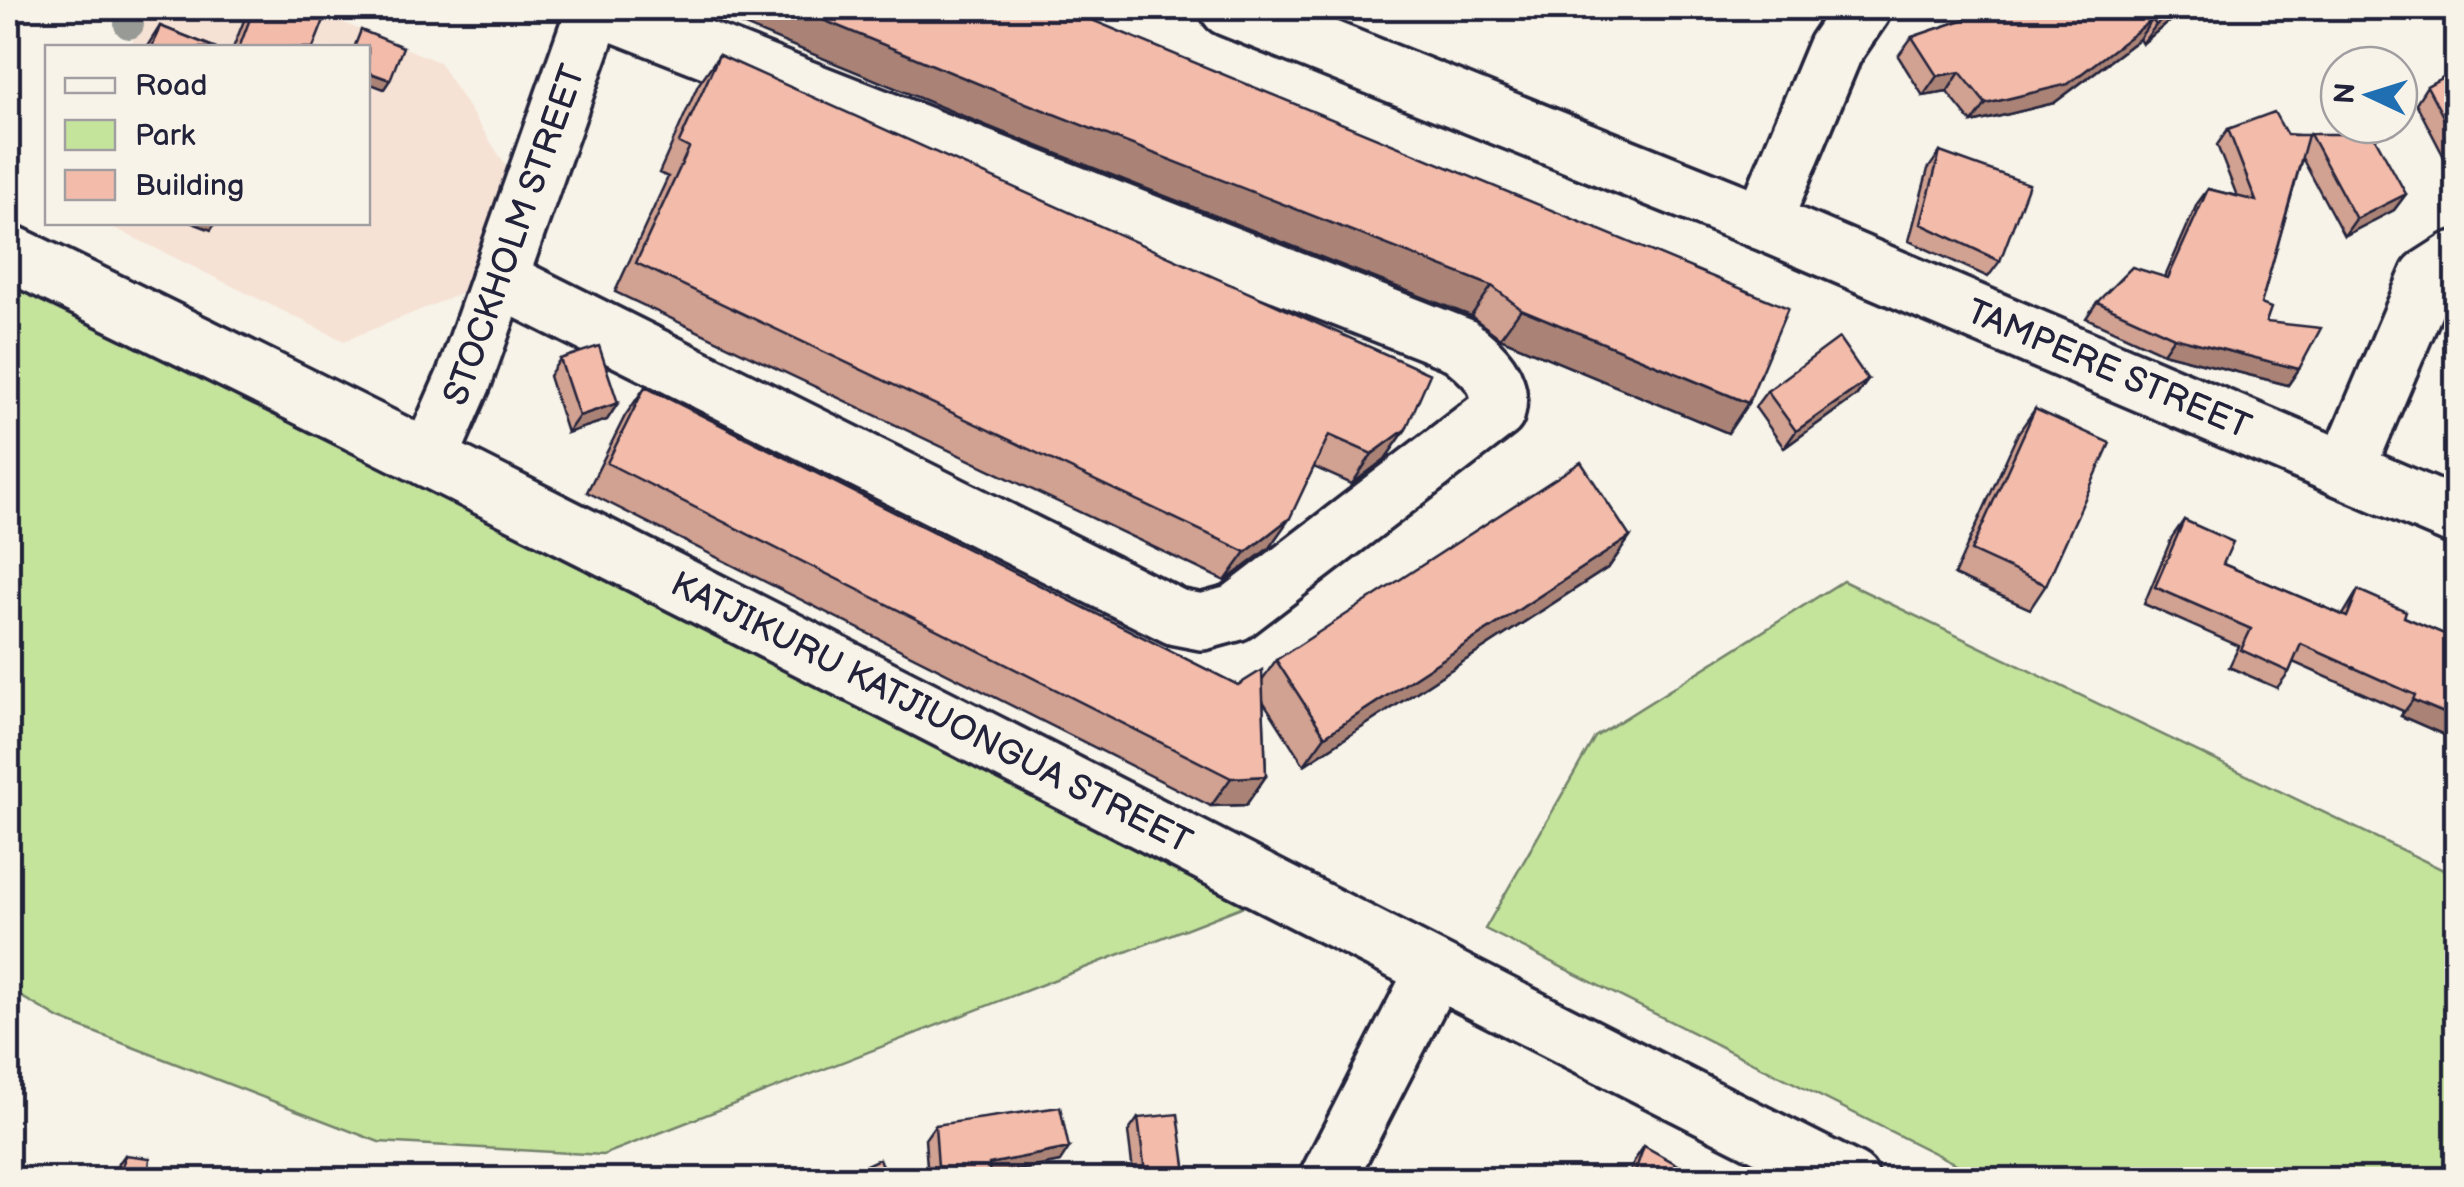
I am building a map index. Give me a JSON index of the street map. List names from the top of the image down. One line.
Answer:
{"streets":{"street":["STOCKHOLM STREET","TAMPERE STREET","KATJIKURU KATJIUONGUA STREET"]},"crossings":[["STOCKHOLM STREET","KATJIKURU KATJIUONGUA STREET"]],"legend":["Road","Park","Building"],"north":"left"}
